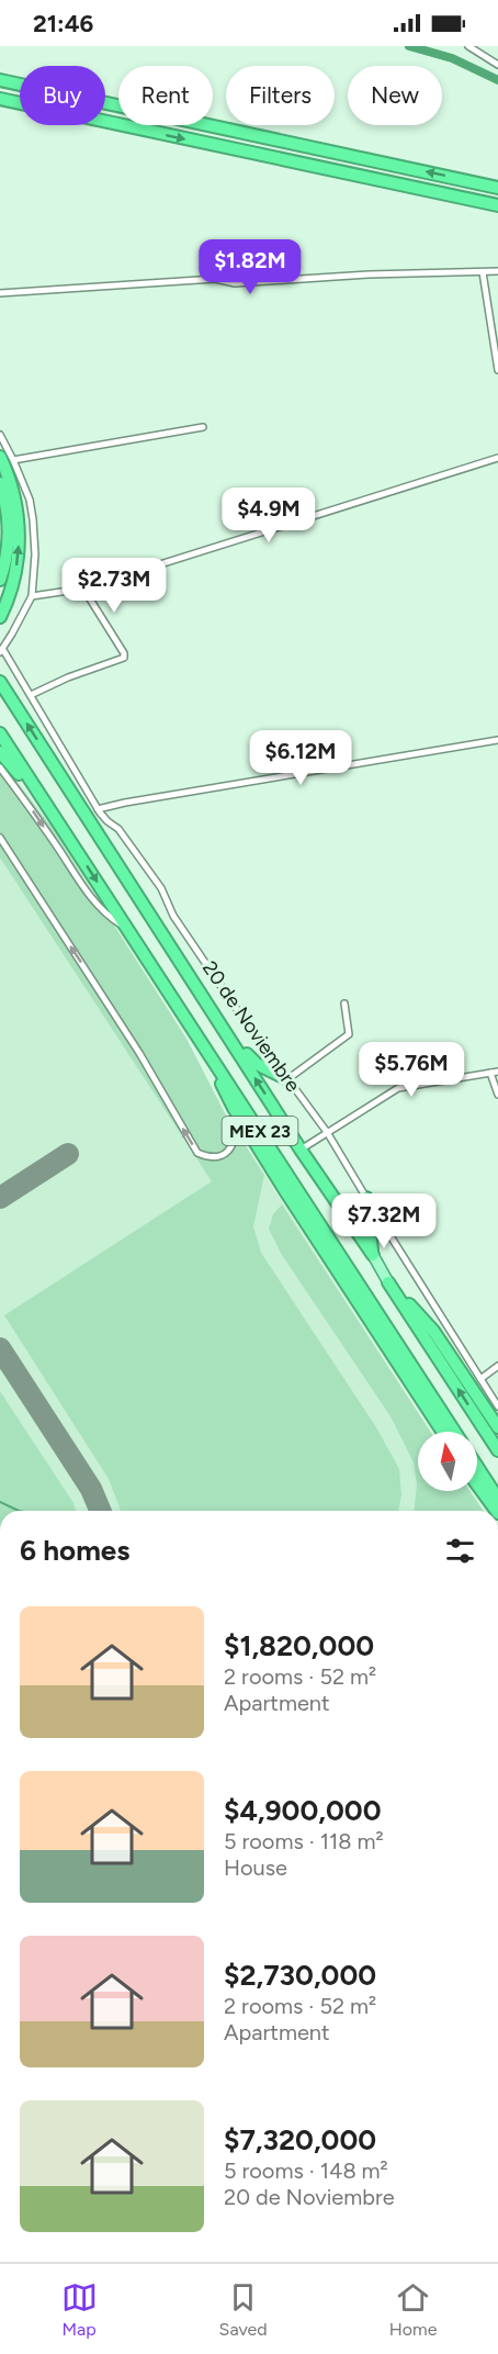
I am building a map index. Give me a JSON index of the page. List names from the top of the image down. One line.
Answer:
{"streets":{"highway":["MEX 23"],"street":["20 de Noviembre"]},"north":"top","page":{"status":"21:46","chip":["Buy","Rent","Filters","New"],"price":["$1.82M","$4.9M","$2.73M","$6.12M","$5.76M","$7.32M"],"heading":"6 homes","list":[{"name":"$1,820,000","note":"2 rooms · 52 m² · Apartment"},{"name":"$4,900,000","note":"5 rooms · 118 m² · House"},{"name":"$2,730,000","note":"2 rooms · 52 m² · Apartment"},{"name":"$7,320,000","note":"5 rooms · 148 m² · 20 de Noviembre"}],"tabs":["Map","Saved","Home"]}}
